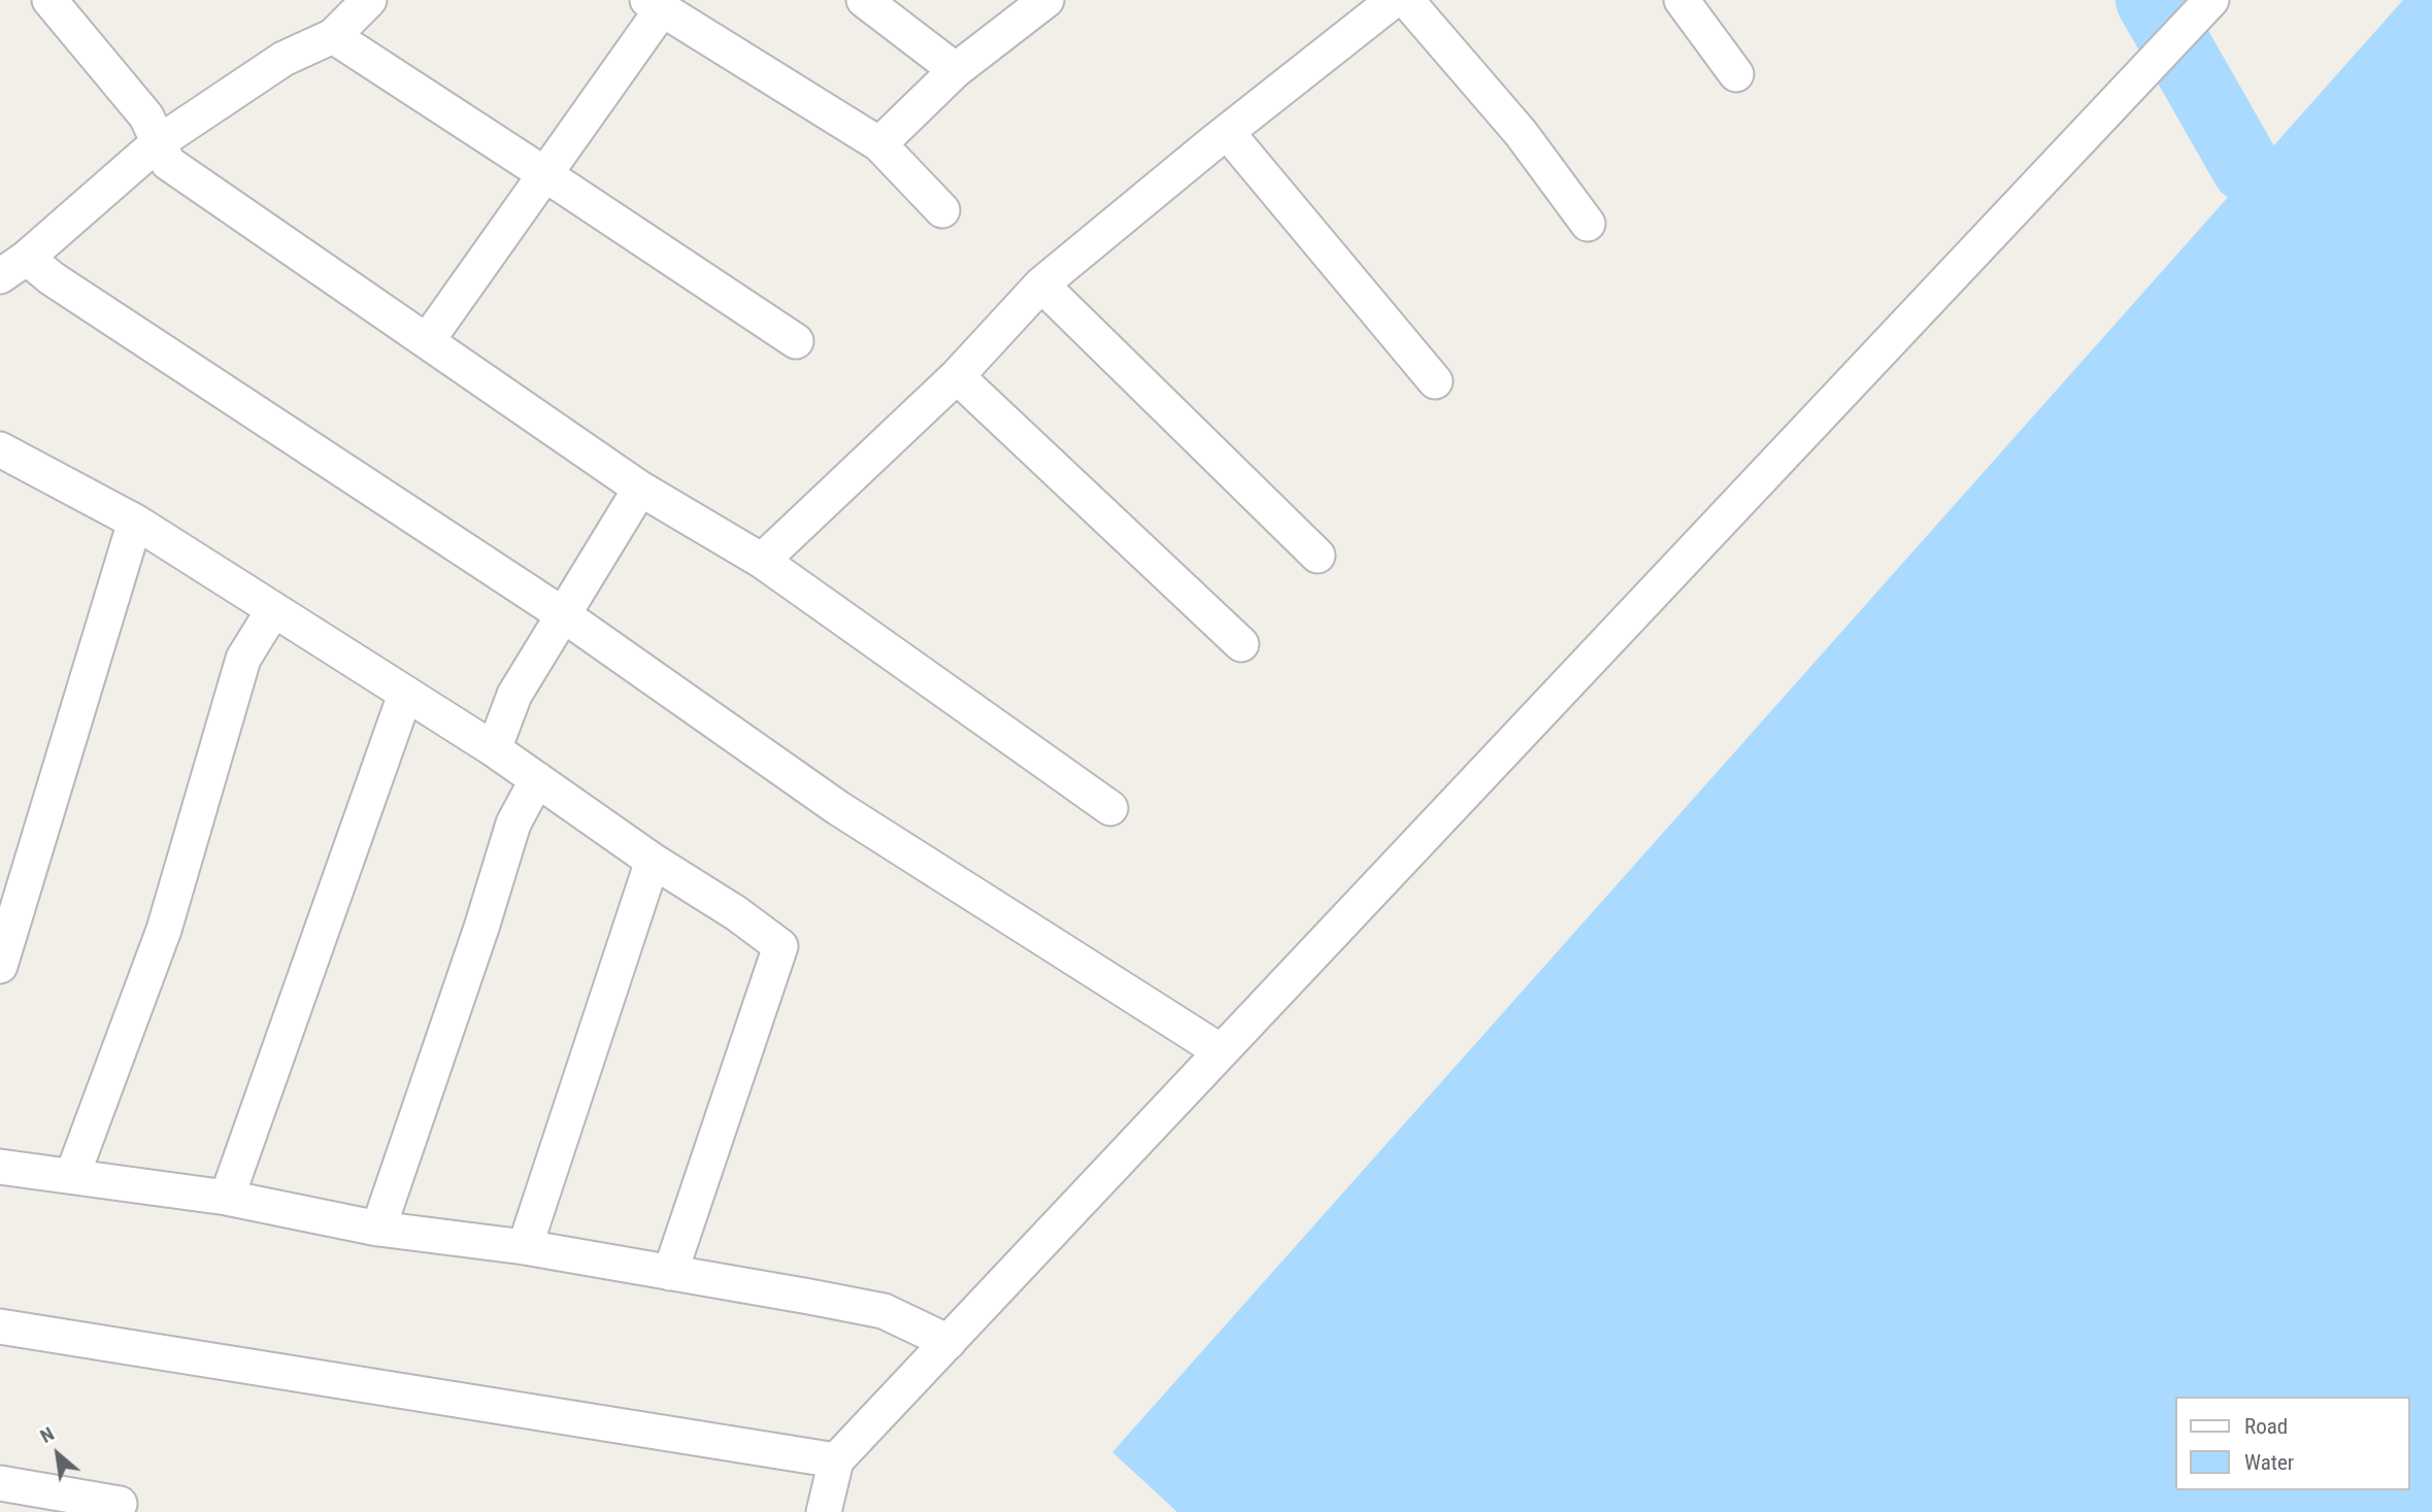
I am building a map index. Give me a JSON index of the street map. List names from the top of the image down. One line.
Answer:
{"legend":["Road","Water"],"north":"top left"}
